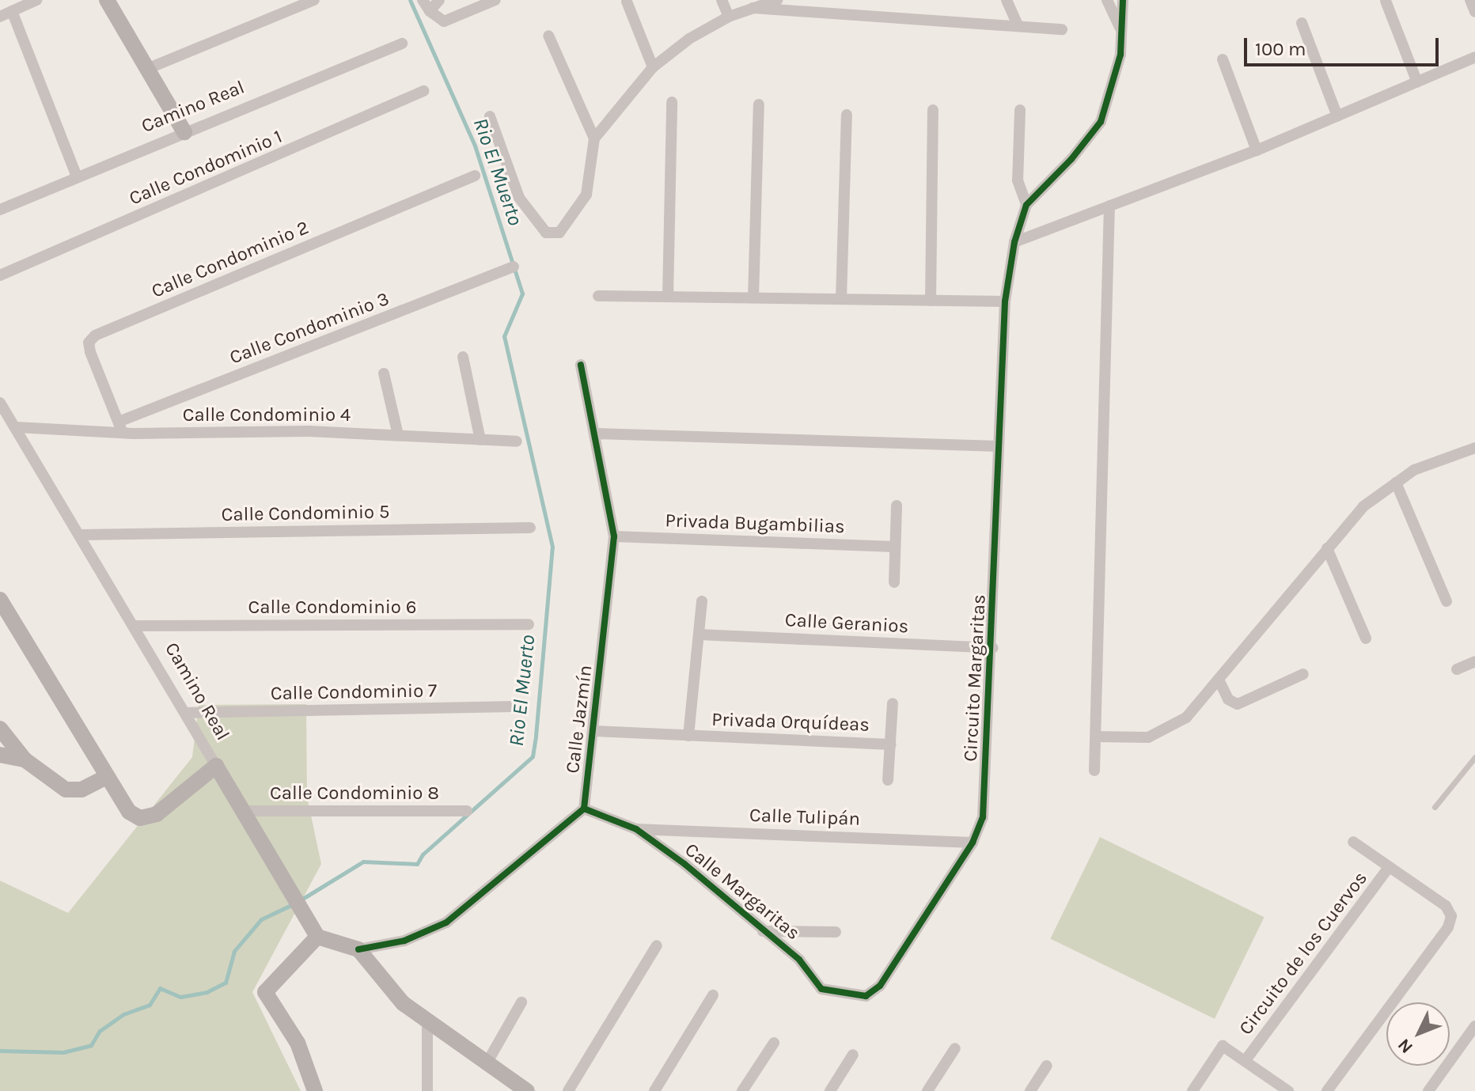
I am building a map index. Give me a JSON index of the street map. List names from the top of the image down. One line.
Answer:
{"streets":{"main road":["Camino Real"],"street":["Calle Condominio 1","Calle Condominio 2","Calle Condominio 3","Calle Condominio 4","Calle Condominio 5","Privada Bugambilias","Calle Condominio 6","Calle Geranios","Circuito Margaritas","Calle Condominio 7","Calle Jazmín","Privada Orquídeas","Calle Condominio 8","Calle Tulipán","Calle Margaritas","Circuito de los Cuervos"]},"crossings":[["Camino Real","Calle Condominio 4"],["Camino Real","Calle Condominio 5"],["Camino Real","Calle Condominio 6"],["Camino Real","Calle Condominio 7"],["Camino Real","Calle Condominio 8"],["Calle Condominio 2","Calle Condominio 3"],["Calle Condominio 2","Calle Condominio 4"],["Calle Condominio 3","Calle Condominio 4"],["Privada Bugambilias","Calle Jazmín"],["Calle Geranios","Circuito Margaritas"],["Circuito Margaritas","Calle Tulipán"],["Circuito Margaritas","Calle Margaritas"],["Calle Jazmín","Privada Orquídeas"],["Calle Jazmín","Calle Margaritas"],["Calle Tulipán","Calle Margaritas"]],"water":["Rio El Muerto"],"scale_bar":"100 m","north":"bottom left"}
